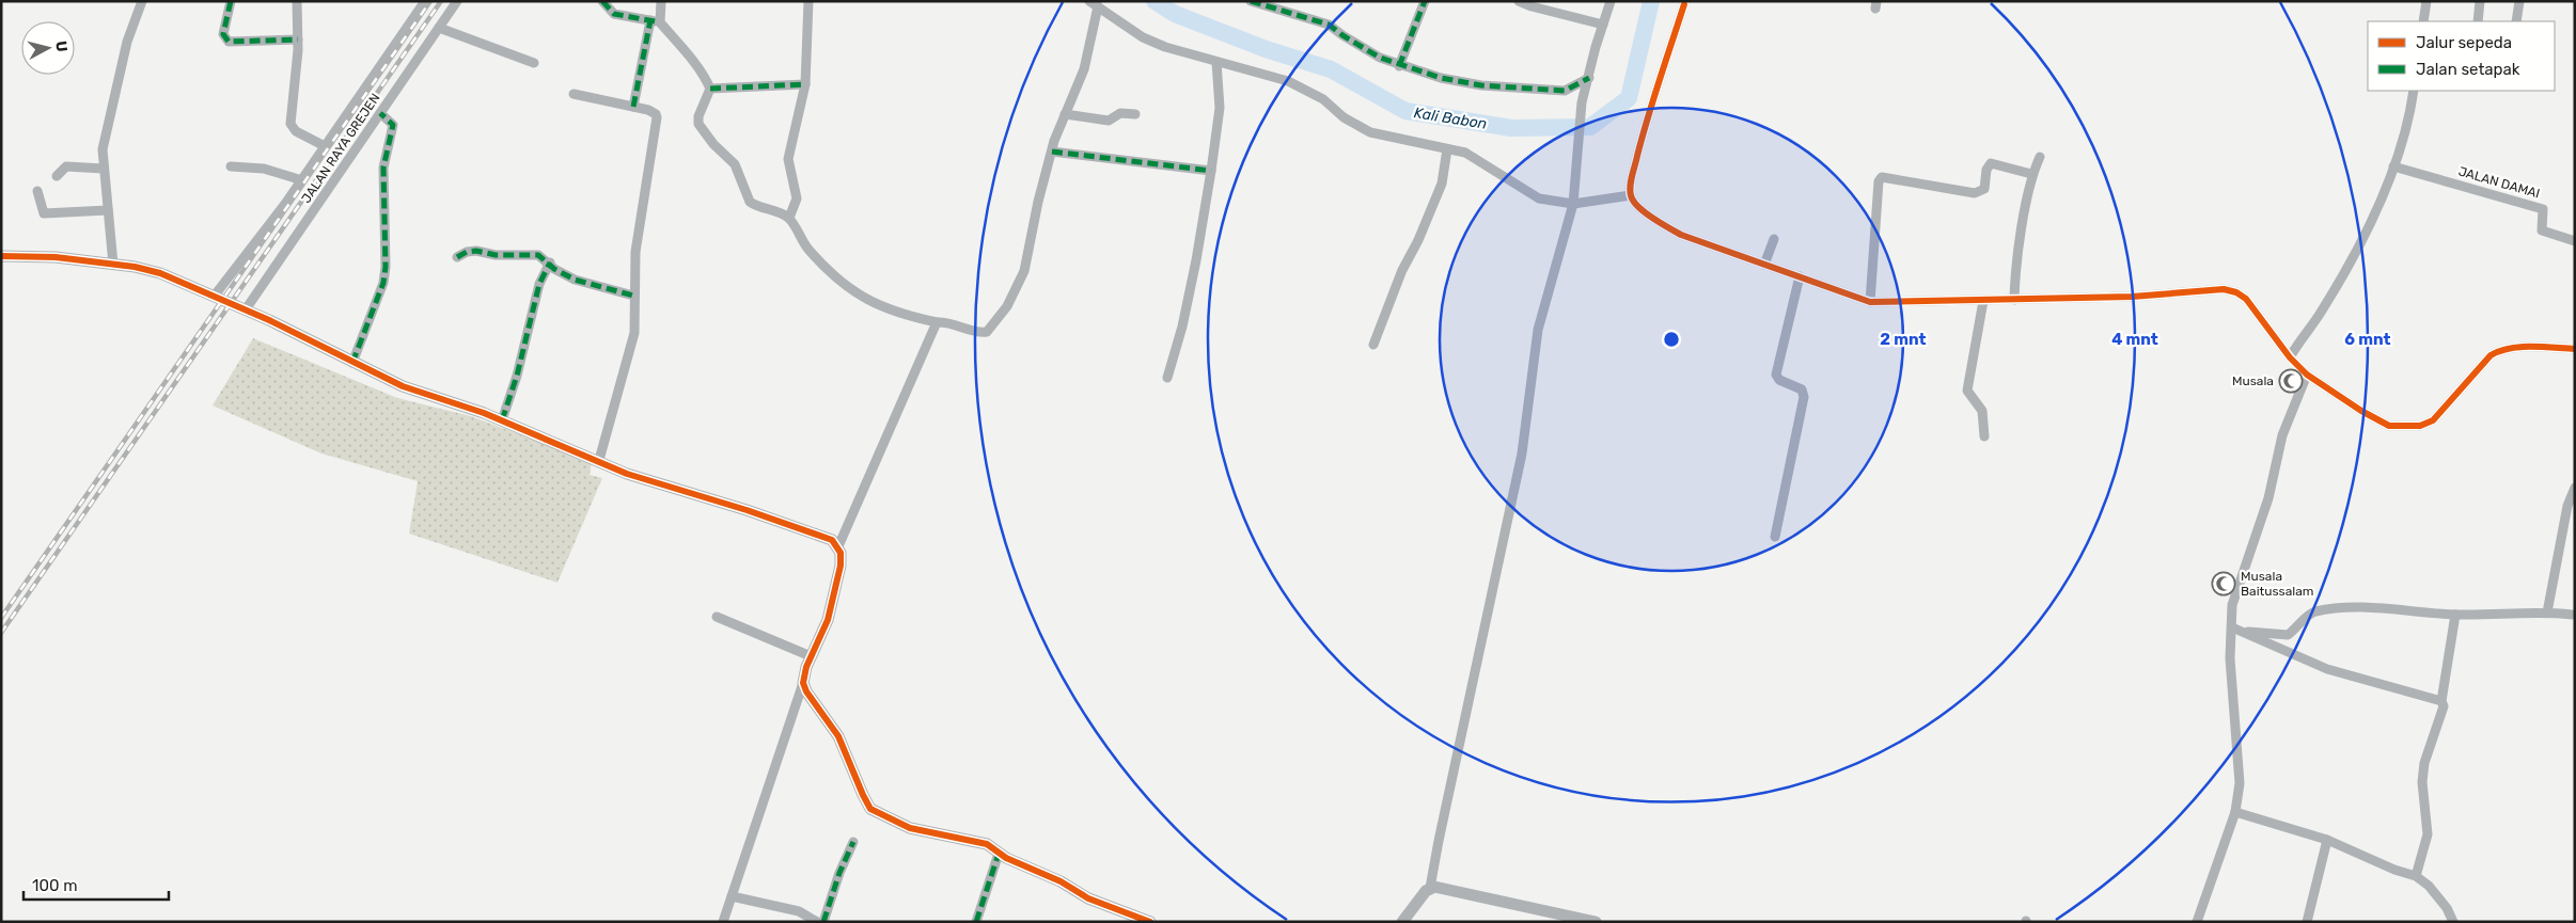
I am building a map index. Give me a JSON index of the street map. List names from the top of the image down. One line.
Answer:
{"streets":{"street":["JALAN RAYA GREJEN","JALAN DAMAI"]},"water":["Kali Babon"],"places":{"mosque":["Musala","Musala Baitussalam"]},"legend":["Jalur sepeda","Jalan setapak"],"scale_bar":"100 m","north":"right","rings":["2 mnt","4 mnt","6 mnt"]}
